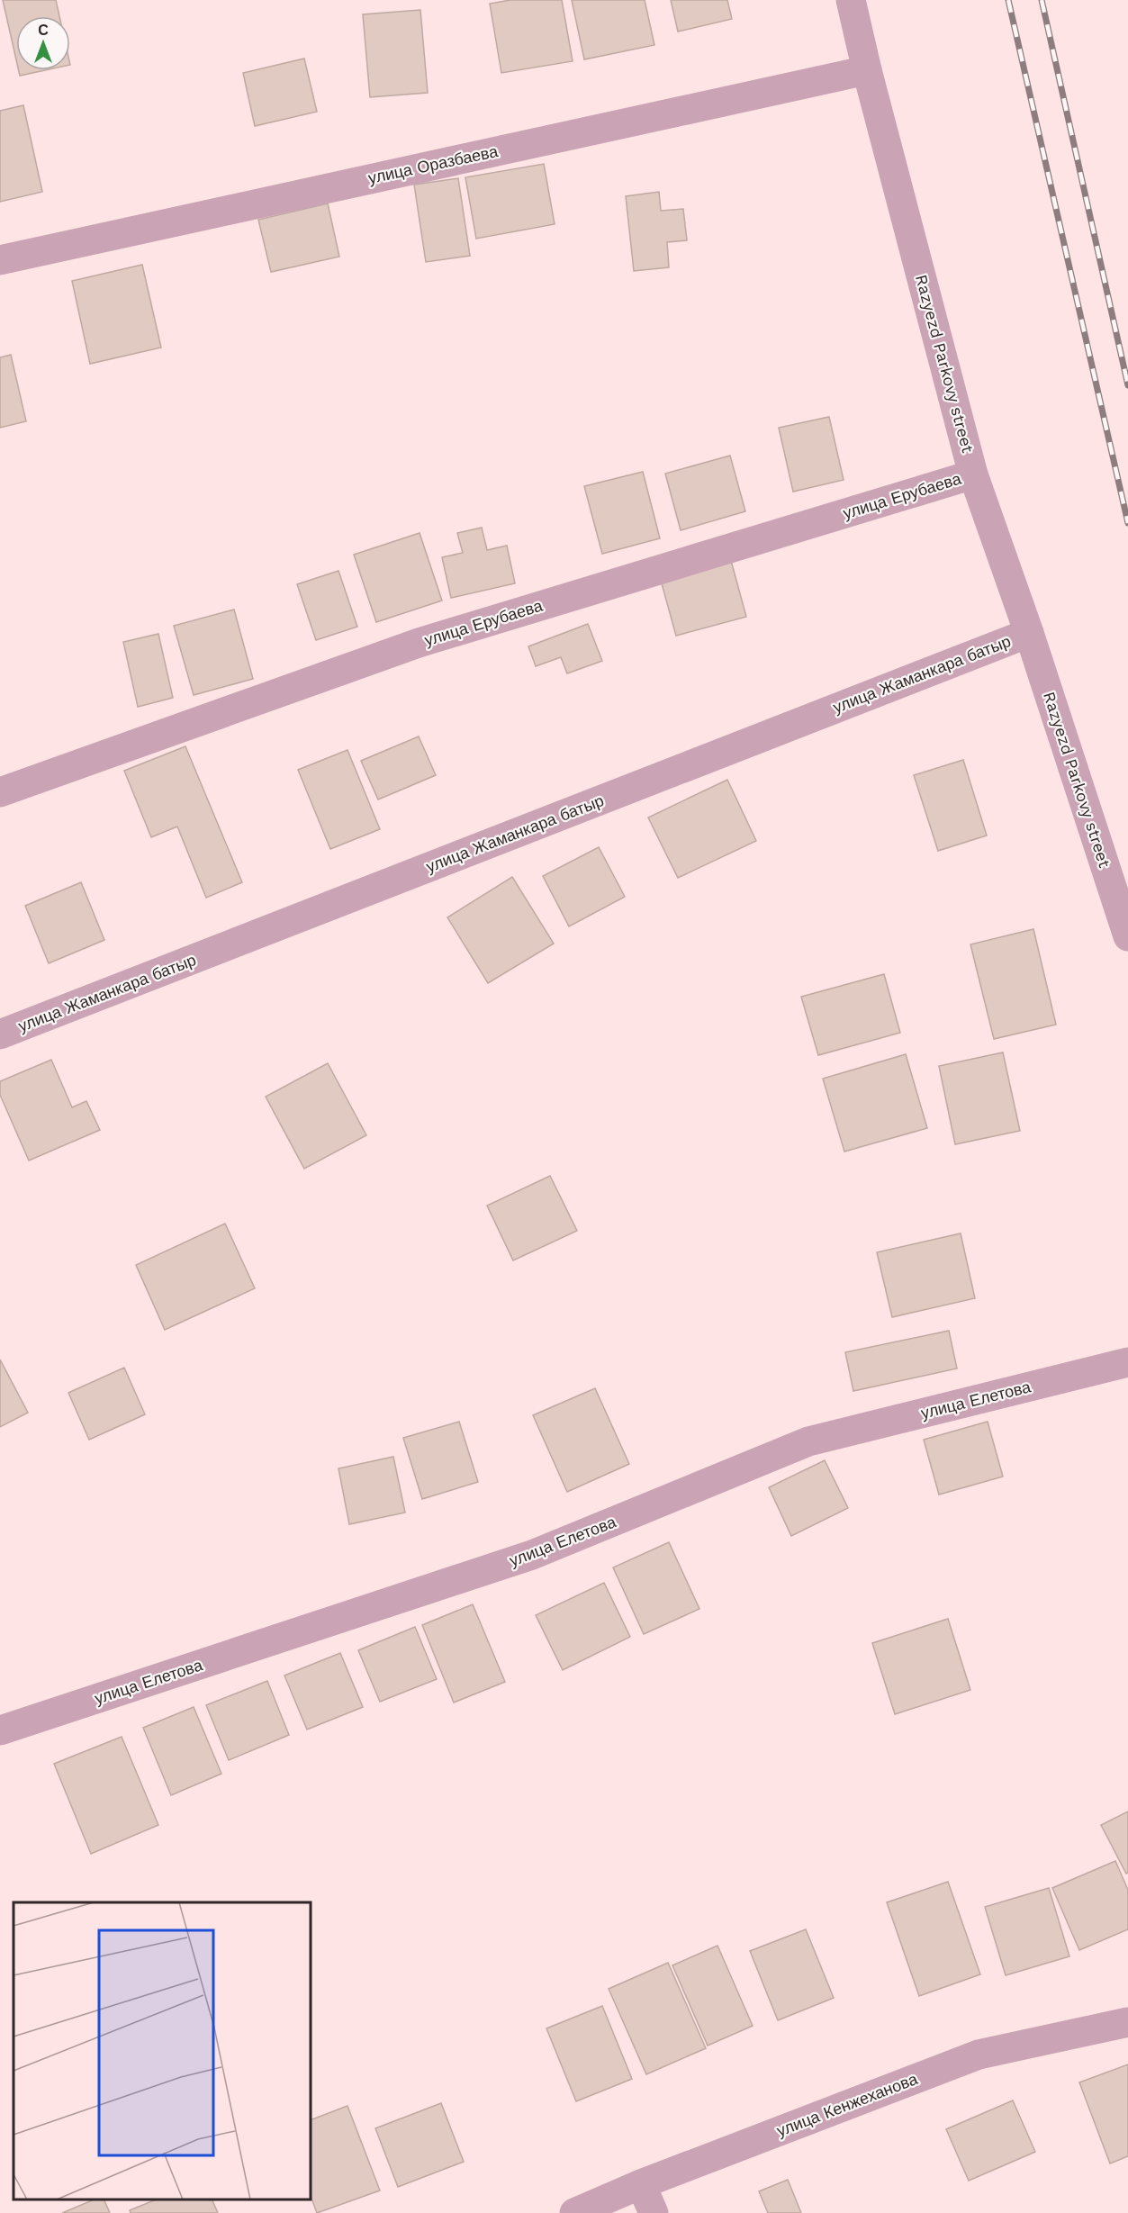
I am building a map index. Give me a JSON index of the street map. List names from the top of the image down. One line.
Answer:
{"streets":{"street":["улица Оразбаева","Razyezd Parkovy street","улица Ерубаева","улица Жаманкара батыр","улица Елетова","улица Кенжеханова"]},"crossings":[["улица Оразбаева","Razyezd Parkovy street"],["Razyezd Parkovy street","улица Ерубаева"],["Razyezd Parkovy street","улица Жаманкара батыр"]],"north":"top"}
